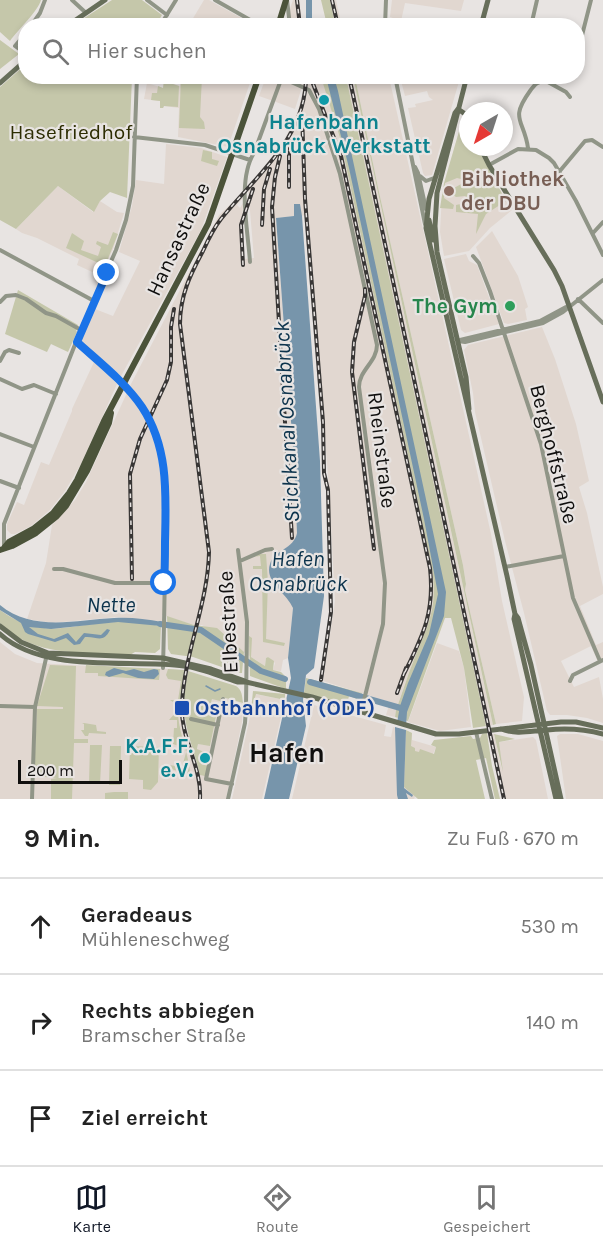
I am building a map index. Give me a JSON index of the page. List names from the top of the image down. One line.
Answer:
{"streets":{"main road":["Hansastraße"],"street":["Rheinstraße","Berghoffstraße","Elbestraße"]},"districts":["Hafen"],"water":["Stichkanal Osnabrück","Hafen Osnabrück","Nette"],"parks":["Hasefriedhof"],"places":{"other":["Hafenbahn Osnabrück Werkstatt","Bibliothek der DBU","The Gym","K.A.F.F. e.V."],"transit":["Ostbahnhof (ODF)"]},"scale_bar":"200 m","north":"bottom left","page":{"search":"Hier suchen","scale":"200 m","heading":["9 Min.","Zu Fuß · 670 m"],"list":[["Geradeaus","Mühleneschweg","530 m"],["Rechts abbiegen","Bramscher Straße","140 m"],"Ziel erreicht"],"nav":["Karte","Route","Gespeichert"]}}
